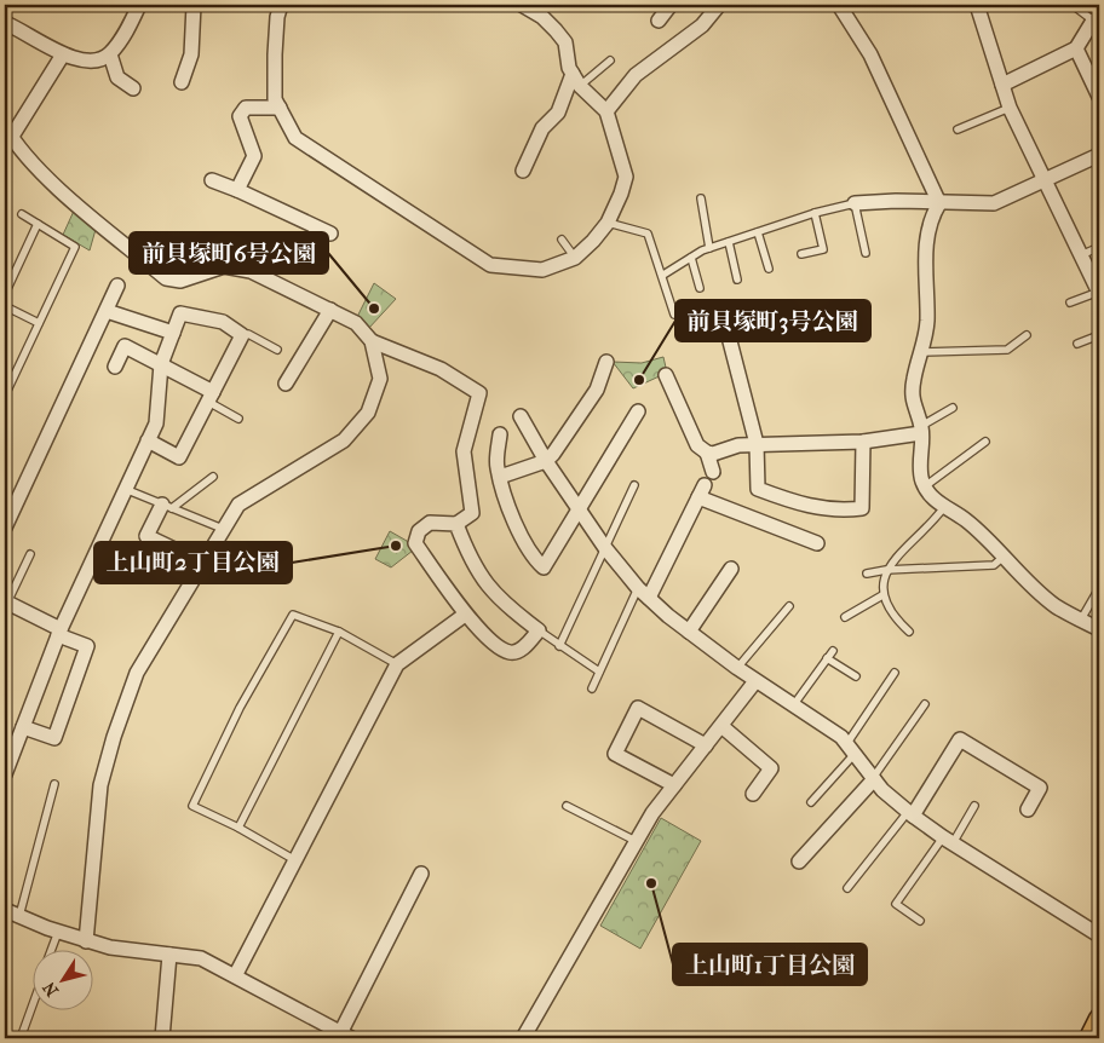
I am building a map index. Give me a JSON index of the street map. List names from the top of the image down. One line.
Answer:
{"places":["前貝塚町6号公園","前貝塚町3号公園","上山町2丁目公園","上山町1丁目公園"],"north":"bottom left"}
